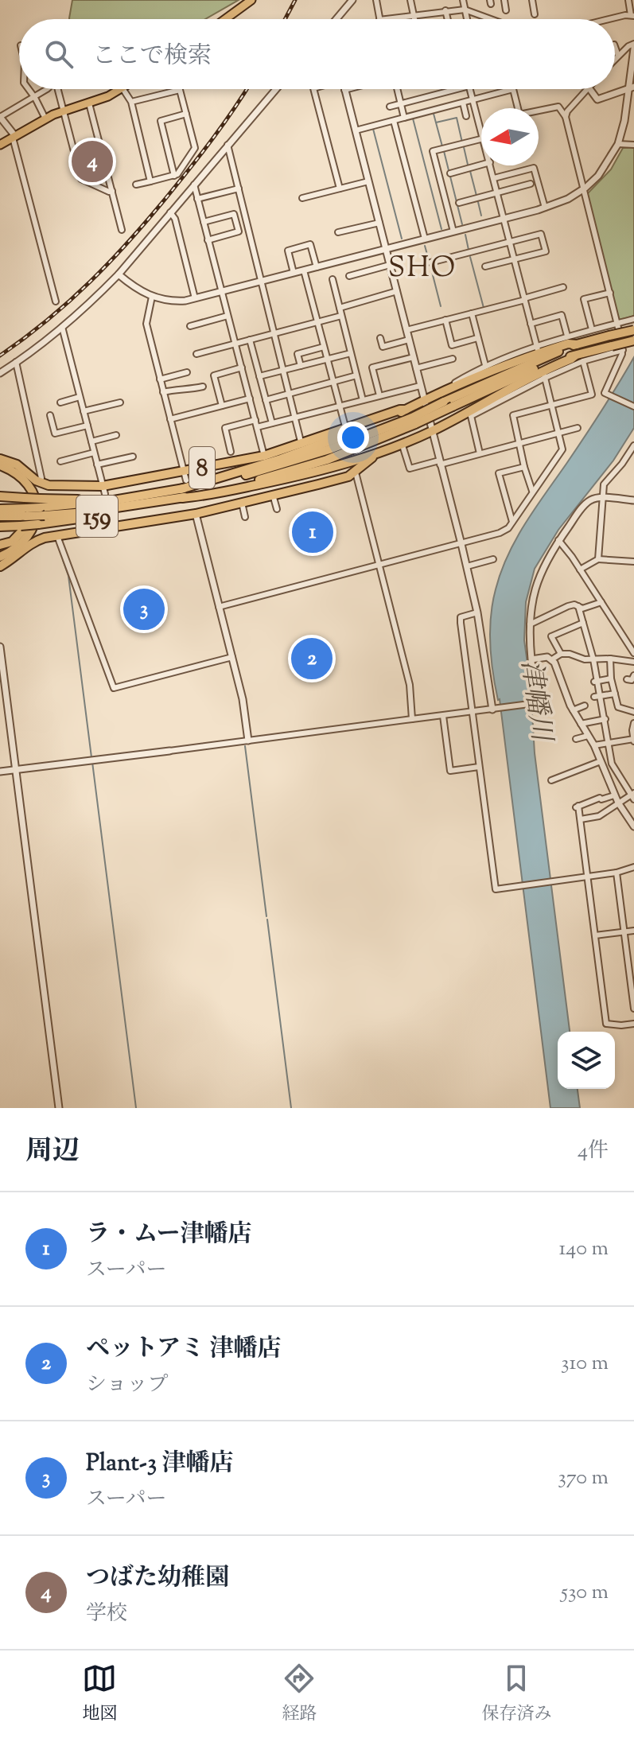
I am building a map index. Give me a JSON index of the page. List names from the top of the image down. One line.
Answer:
{"streets":{"highway":["8","159"]},"crossings":[["8","159"]],"districts":["SHO"],"water":["津幡川"],"north":"left","page":{"search":"ここで検索","pins":["4","1","3","2"],"heading":["周辺","4件"],"list":[{"mark":"1","name":"ラ・ムー津幡店","note":"スーパー","value":"140 m"},{"mark":"2","name":"ペットアミ 津幡店","note":"ショップ","value":"310 m"},{"mark":"3","name":"Plant-3 津幡店","note":"スーパー","value":"370 m"},{"mark":"4","name":"つばた幼稚園","note":"学校","value":"530 m"}],"nav":["地図","経路","保存済み"]}}
